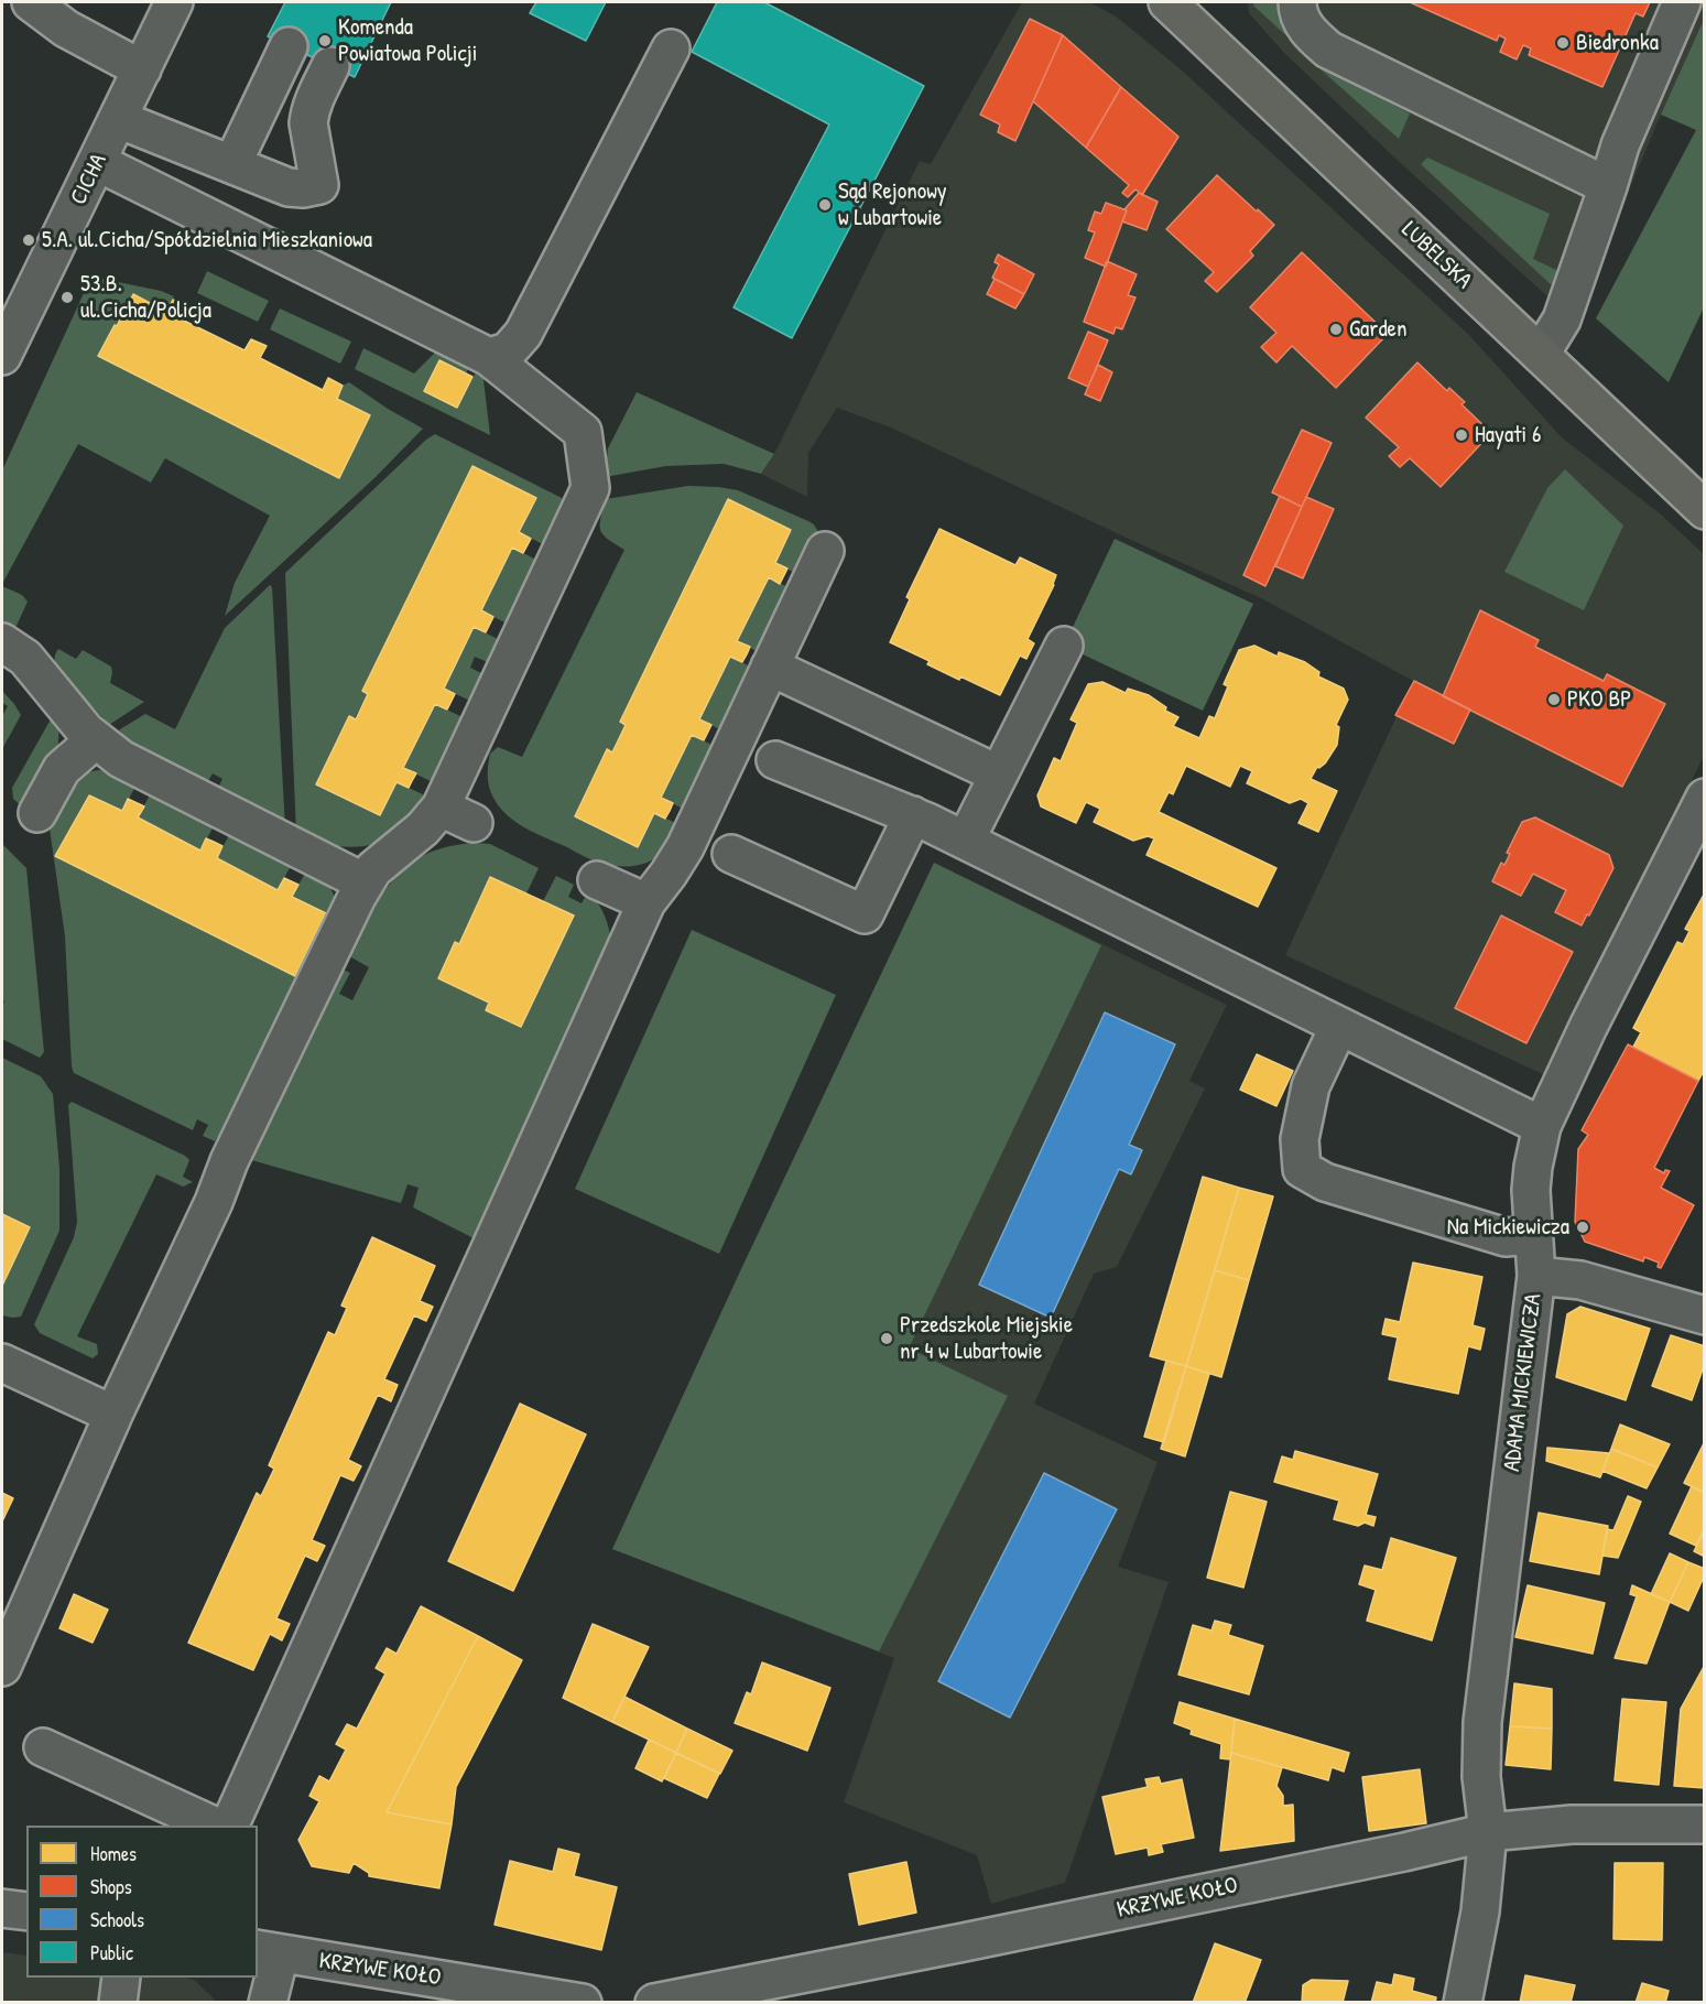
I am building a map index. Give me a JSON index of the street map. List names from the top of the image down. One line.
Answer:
{"streets":{"main road":["LUBELSKA"],"street":["CICHA","ADAMA MICKIEWICZA","KRZYWE KOŁO"]},"crossings":[["ADAMA MICKIEWICZA","KRZYWE KOŁO"]],"places":["Komenda Powiatowa Policji","Biedronka","Sąd Rejonowy w Lubartowie","5.A. ul.Cicha/Spółdzielnia Mieszkaniowa","53.B. ul.Cicha/Policja","Garden","Hayati 6","PKO BP","Na Mickiewicza","Przedszkole Miejskie nr 4 w Lubartowie"],"legend":["Homes","Shops","Schools","Public"]}
